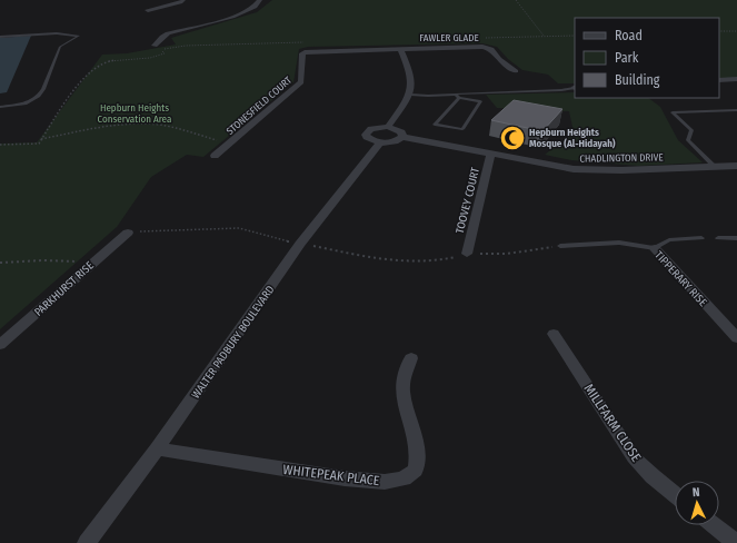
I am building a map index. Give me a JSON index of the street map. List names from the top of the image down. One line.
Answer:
{"streets":{"street":["FAWLER GLADE","STONESFIELD COURT","CHADLINGTON DRIVE","TOOVEY COURT","TIPPERARY RISE","PARKHURST RISE","WALTER PADBURY BOULEVARD","MILLFARM CLOSE","WHITEPEAK PLACE"]},"crossings":[["FAWLER GLADE","STONESFIELD COURT"],["CHADLINGTON DRIVE","TOOVEY COURT"],["WALTER PADBURY BOULEVARD","WHITEPEAK PLACE"]],"parks":["Hepburn Heights Conservation Area"],"places":{"mosque":["Hepburn Heights Mosque (Al-Hidayah)"]},"legend":["Road","Park","Building"],"north":"top"}
